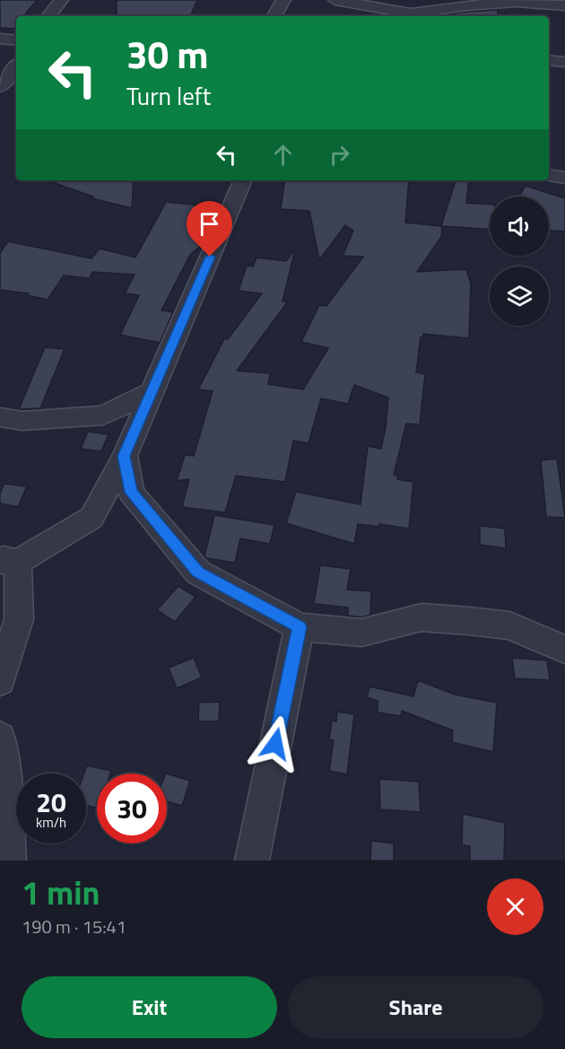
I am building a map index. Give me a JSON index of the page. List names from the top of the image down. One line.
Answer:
{"page":{"turn":["30 m","Turn left"],"speed":"20 km/h","limit":"30","heading":["1 min","190 m · 15:41"],"buttons":["Exit","Share"]}}
